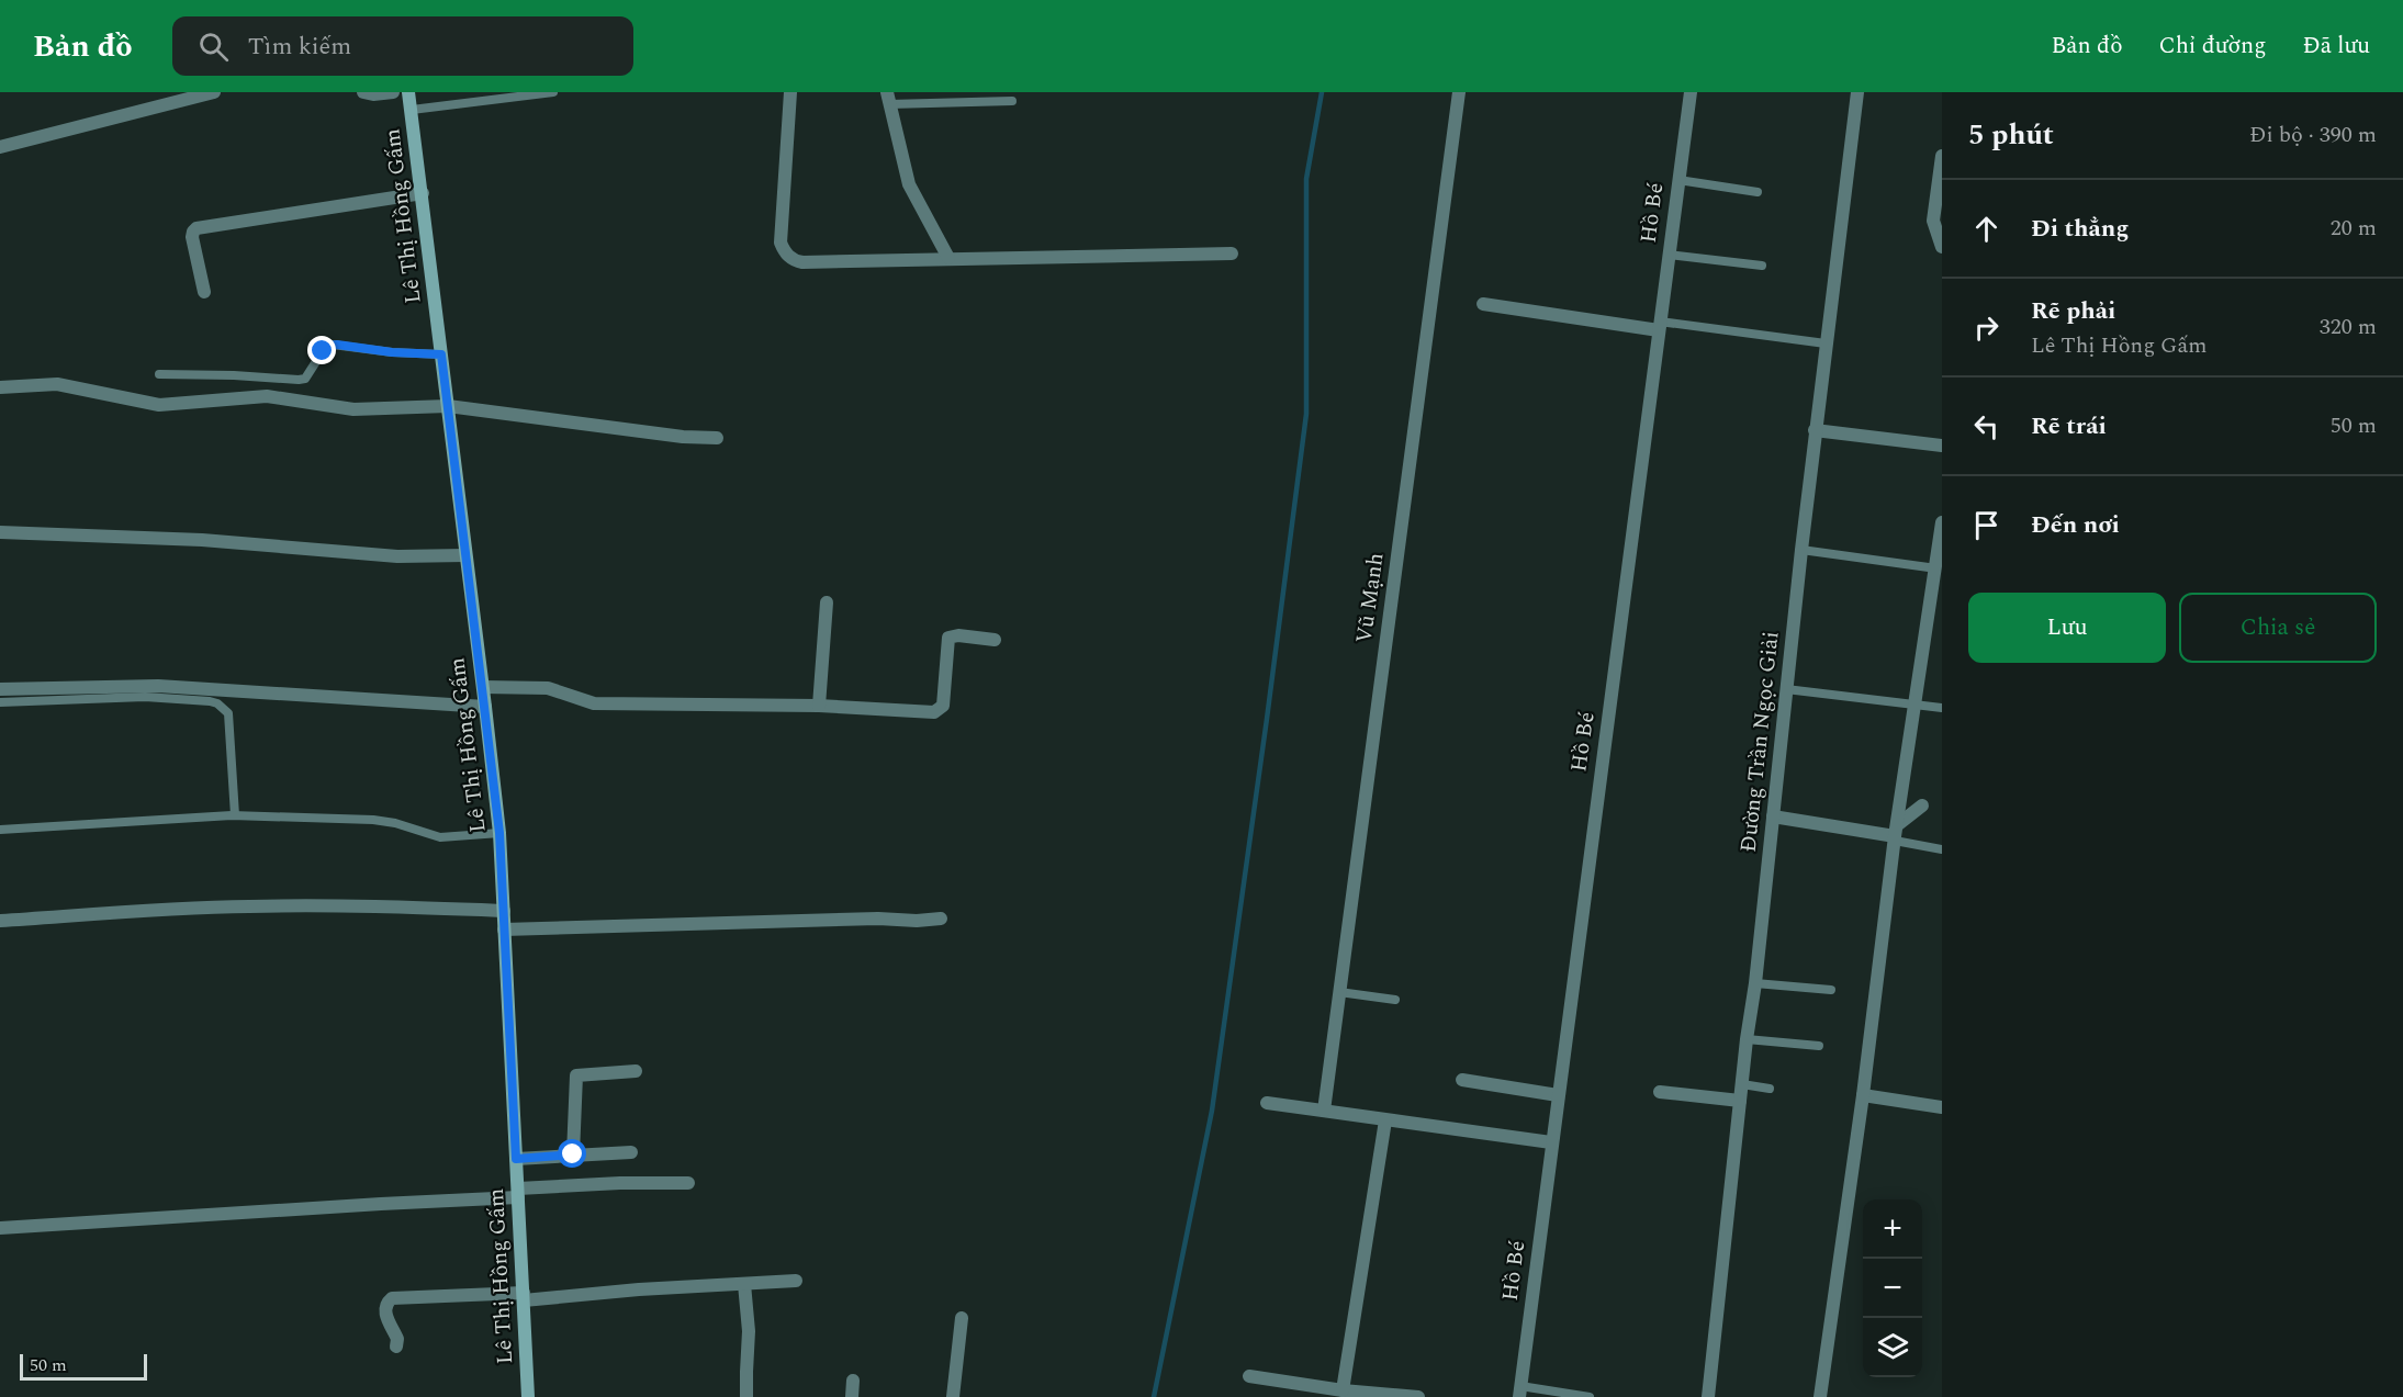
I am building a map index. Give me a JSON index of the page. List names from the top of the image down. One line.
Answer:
{"streets":{"main road":["Lê Thị Hồng Gấm"],"street":["Hồ Bé","Vũ Mạnh","Đường Trần Ngọc Giải"]},"scale_bar":"50 m","page":{"header":"Bản đồ","search":"Tìm kiếm","nav":["Bản đồ","Chỉ đường","Đã lưu"],"heading":["5 phút","Đi bộ · 390 m"],"list":[["Đi thẳng","20 m"],["Rẽ phải","Lê Thị Hồng Gấm","320 m"],["Rẽ trái","50 m"],"Đến nơi"],"buttons":["Lưu","Chia sẻ"],"map_buttons":["+","−"],"scale":"50 m"}}
